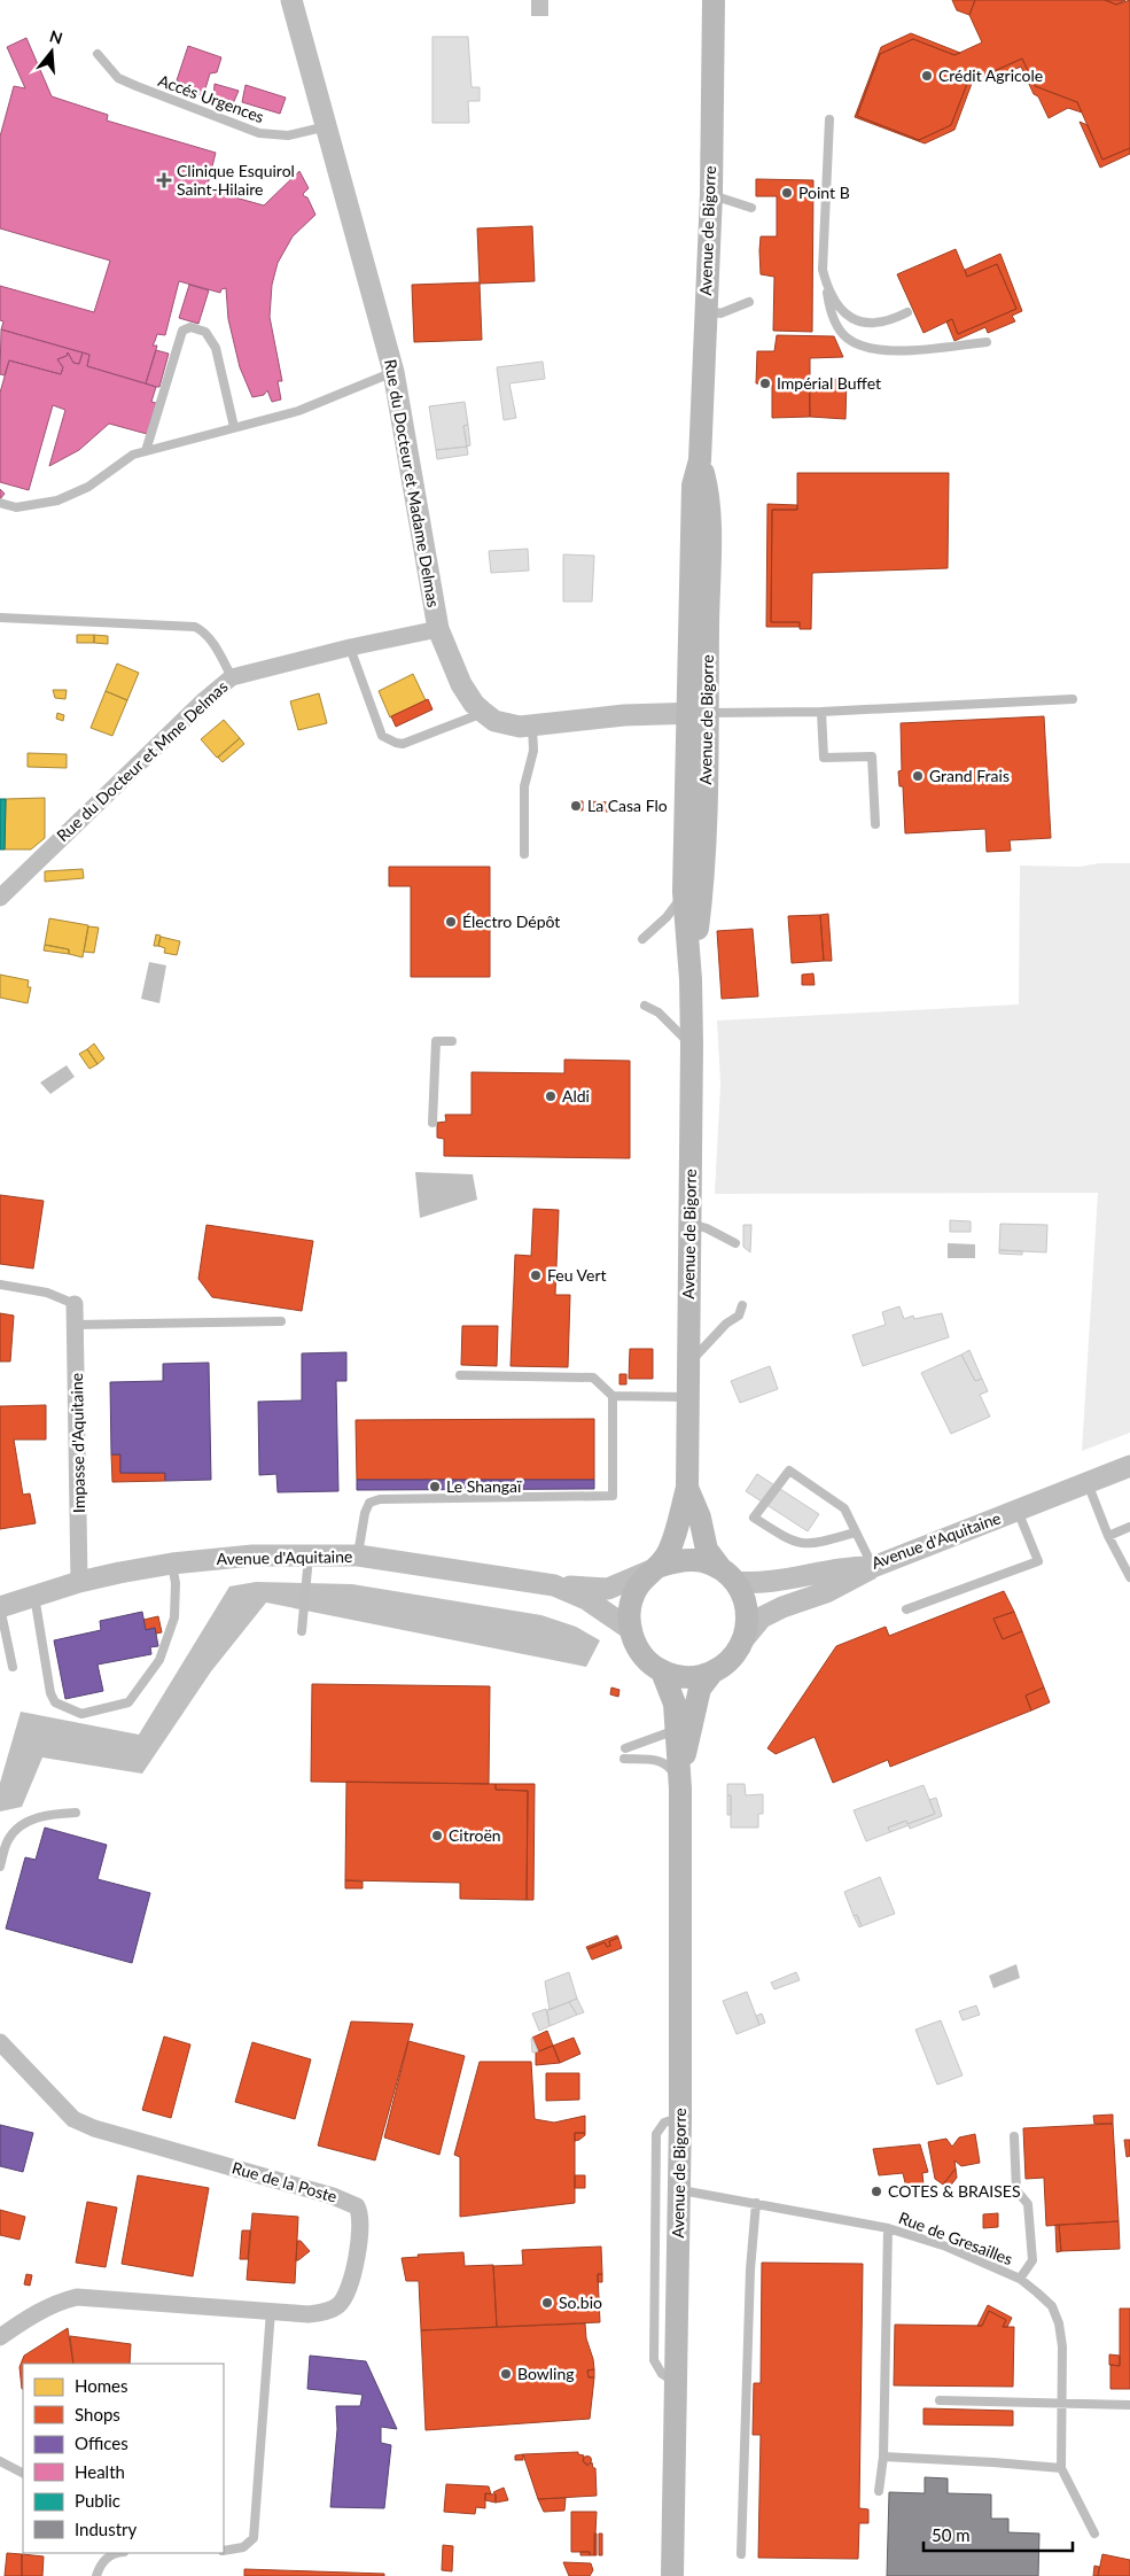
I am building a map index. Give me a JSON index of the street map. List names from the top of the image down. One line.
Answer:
{"streets":{"main road":["Avenue de Bigorre"],"street":["Rue du Docteur et Madame Delmas","Rue du Docteur et Mme Delmas","Impasse d'Aquitaine","Avenue d'Aquitaine","Rue de la Poste"],"lane":["Accés Urgences","Rue de Gresailles"]},"crossings":[["Accés Urgences","Rue du Docteur et Madame Delmas"],["Avenue de Bigorre","Rue du Docteur et Madame Delmas"],["Avenue de Bigorre","Avenue d'Aquitaine"],["Avenue de Bigorre","Rue de Gresailles"],["Rue du Docteur et Madame Delmas","Rue du Docteur et Mme Delmas"],["Impasse d'Aquitaine","Avenue d'Aquitaine"]],"places":{"other":["Crédit Agricole","Point B","Impérial Buffet","Grand Frais","La Casa Flo","Électro Dépôt","Aldi","Feu Vert","Le Shangaï","Citroën","COTES & BRAISES","So.bio","Bowling"],"health":["Clinique Esquirol Saint-Hilaire"]},"legend":["Homes","Shops","Offices","Health","Public","Industry"],"scale_bar":"50 m","north":"top"}
